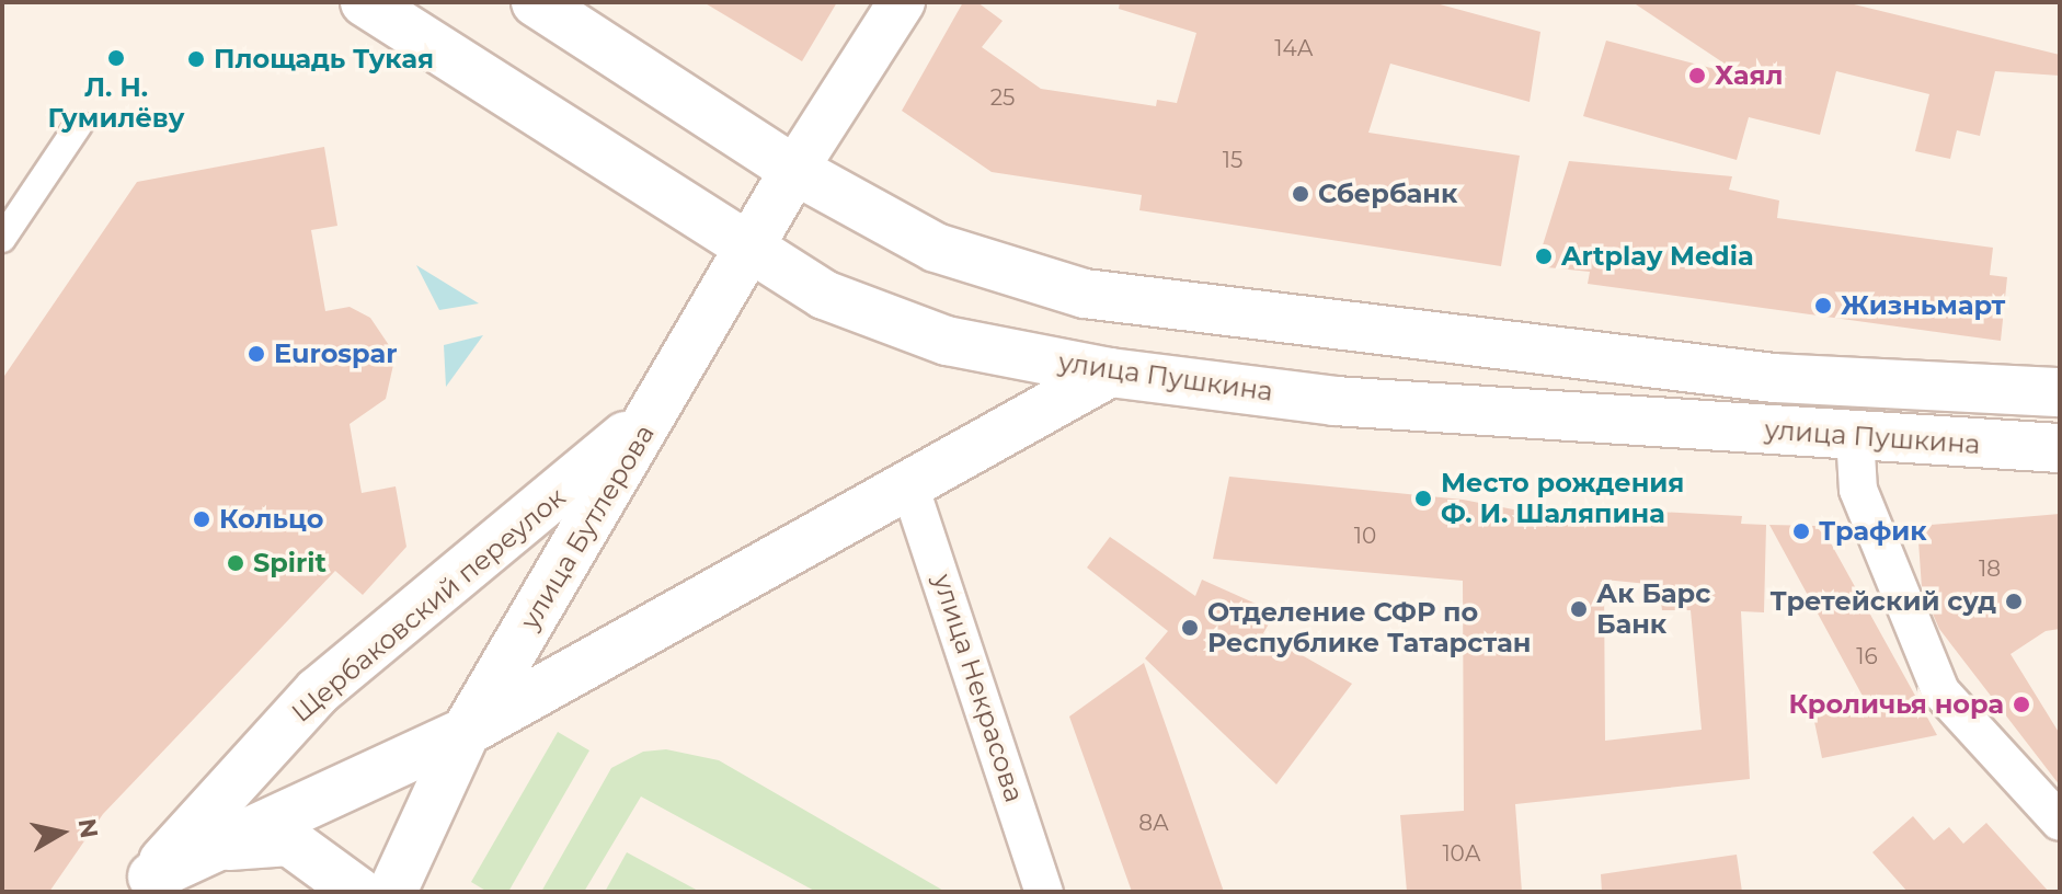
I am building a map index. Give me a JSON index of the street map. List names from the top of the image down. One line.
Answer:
{"streets":{"main road":["улица Пушкина","улица Бутлерова","Щербаковский переулок"],"street":["улица Некрасова"]},"crossings":[["улица Пушкина","улица Бутлерова"],["улица Бутлерова","Щербаковский переулок"]],"places":["Л. Н. Гумилёву","Площадь Тукая","Хаял","Сбербанк","Artplay Media","Жизньмарт","Eurospar","Место рождения Ф. И. Шаляпина","Кольцо","Трафик","Spirit","Третейский суд","Ак Барс Банк","Отделение СФР по Республике Татарстан","Кроличья нора"],"house_numbers":["14А","25","15","10","18","16","8А","10А"],"north":"right"}
